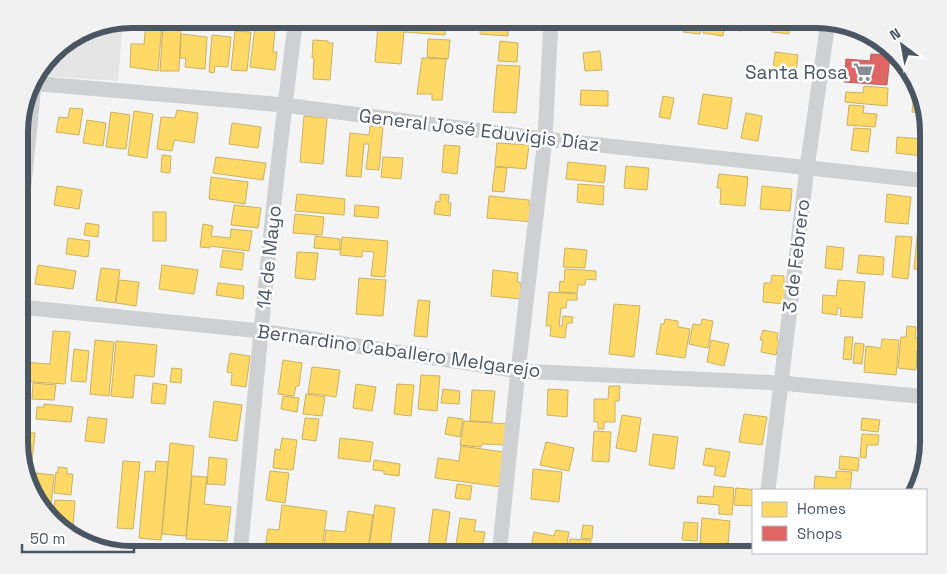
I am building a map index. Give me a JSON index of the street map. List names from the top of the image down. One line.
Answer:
{"streets":{"street":["General José Eduvigis Díaz","3 de Febrero","14 de Mayo","Bernardino Caballero Melgarejo"]},"crossings":[["General José Eduvigis Díaz","3 de Febrero"],["General José Eduvigis Díaz","14 de Mayo"],["3 de Febrero","Bernardino Caballero Melgarejo"],["14 de Mayo","Bernardino Caballero Melgarejo"]],"places":{"supermarket":["Santa Rosa"]},"legend":["Homes","Shops"],"scale_bar":"50 m","north":"top left"}
